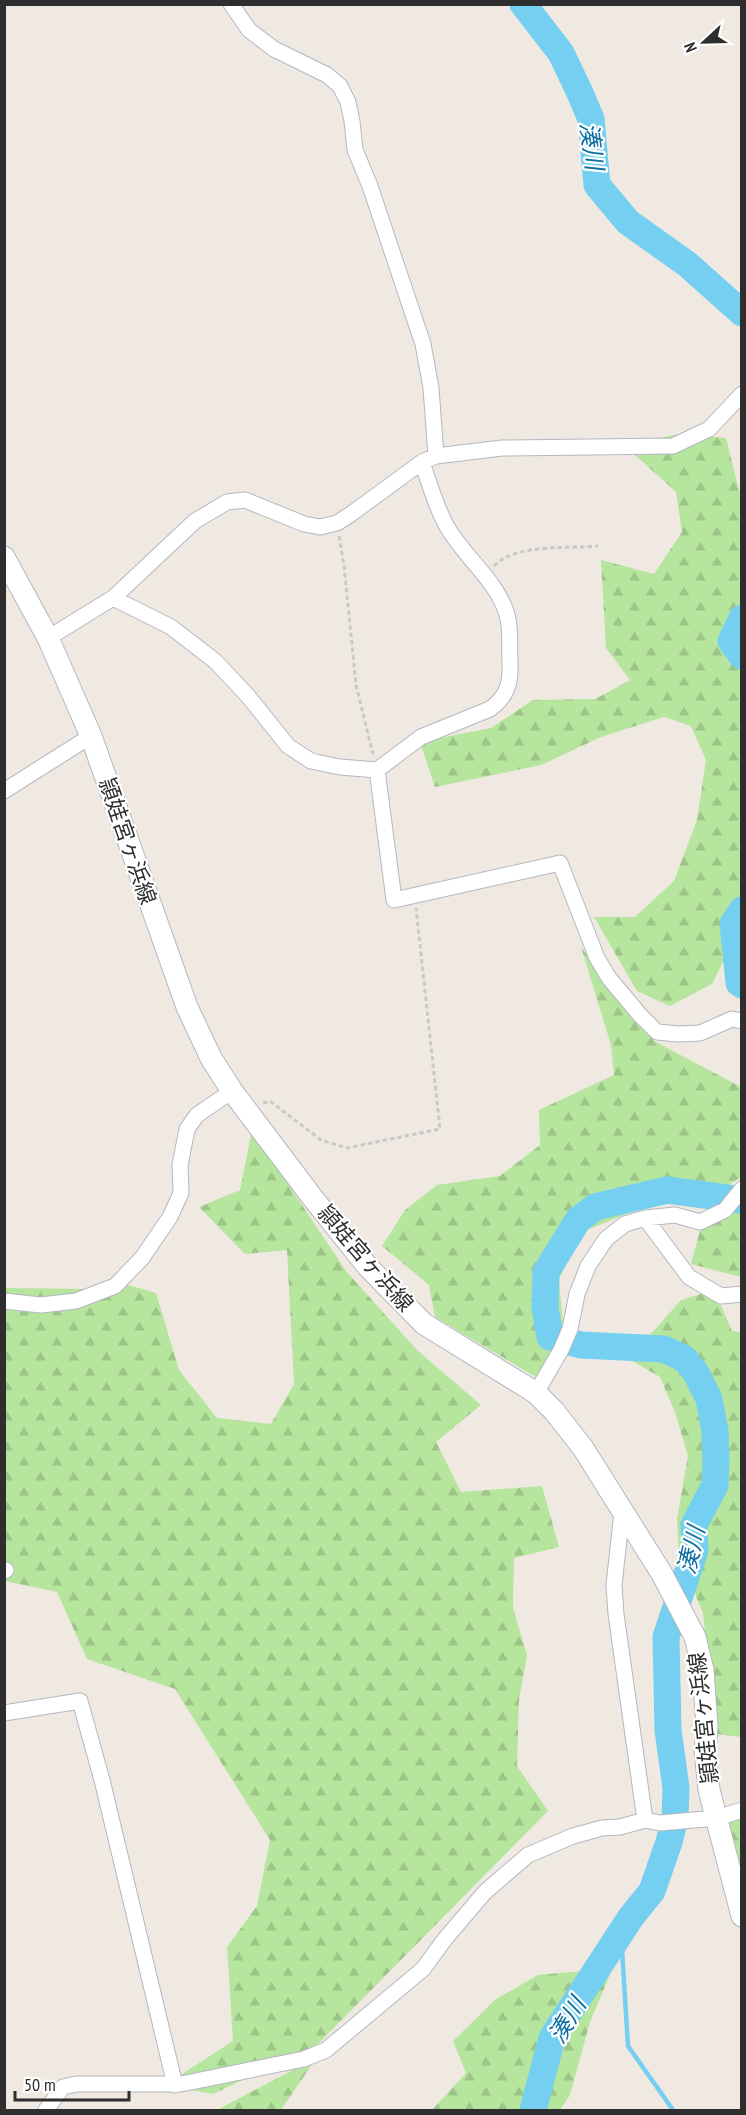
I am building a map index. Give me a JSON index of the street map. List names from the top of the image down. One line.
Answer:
{"streets":{"main road":["頴娃宮ヶ浜線"]},"water":["湊川"],"scale_bar":"50 m","north":"left"}
